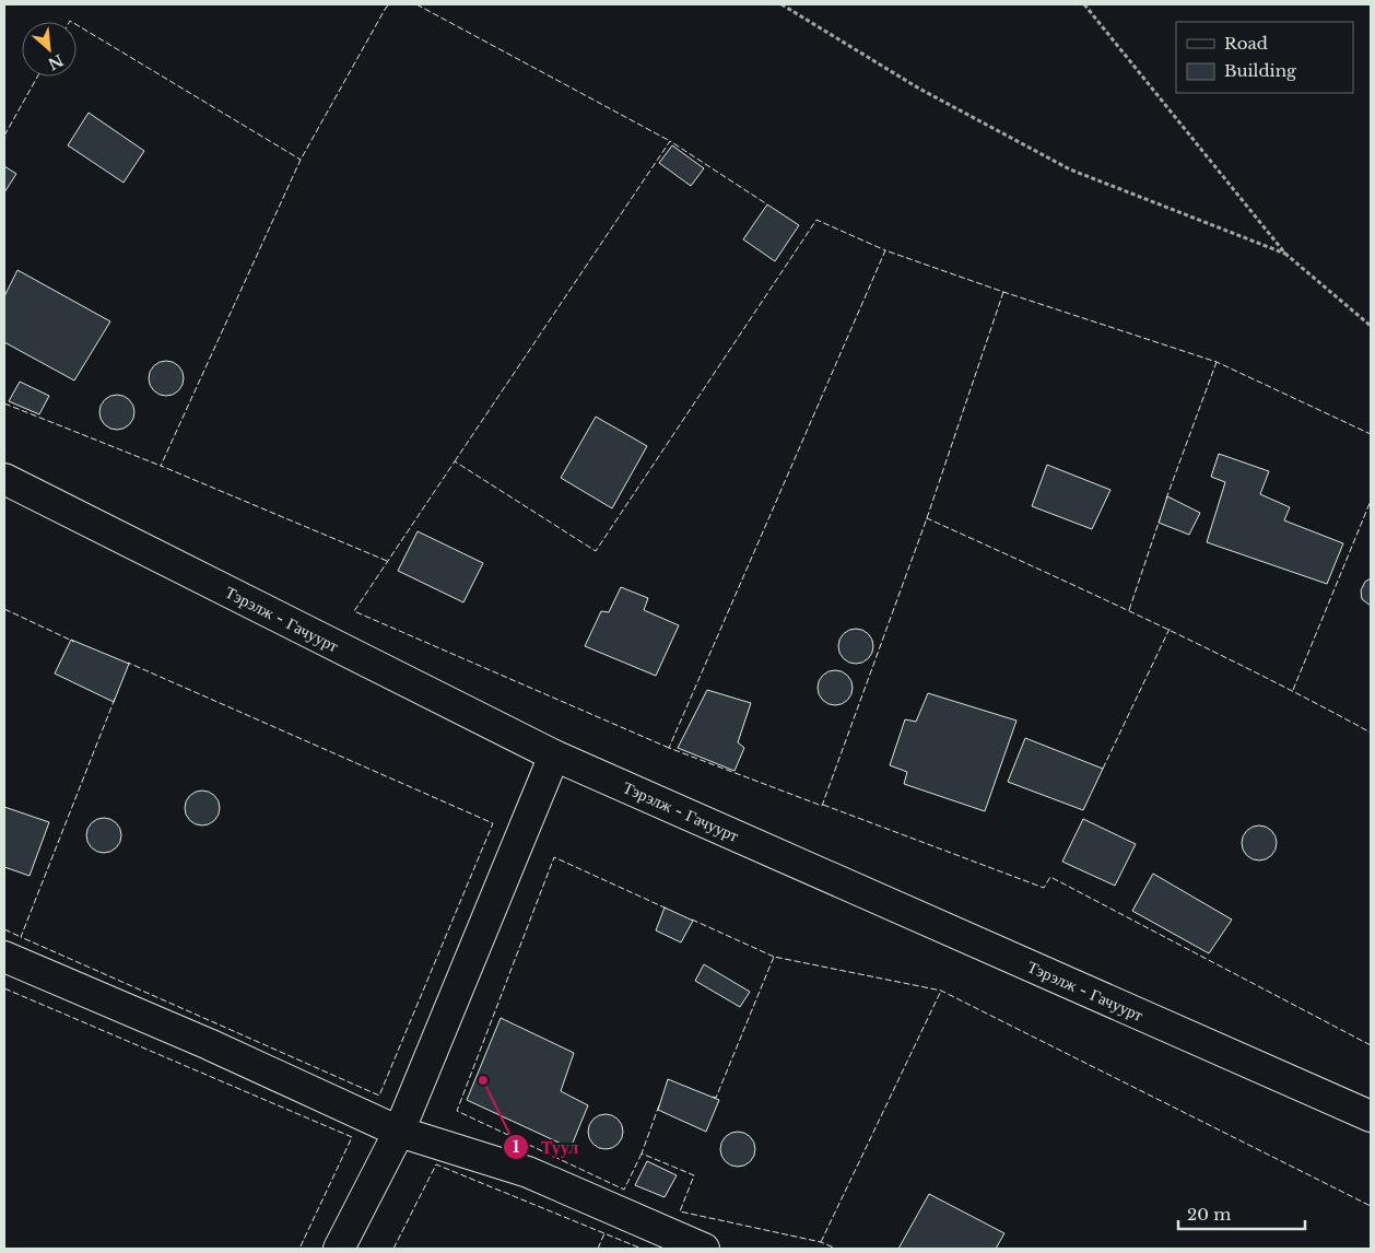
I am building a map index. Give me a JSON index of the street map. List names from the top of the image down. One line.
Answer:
{"streets":{"main road":["Тэрэлж - Гачуурт"]},"places":["Туул"],"legend":["Road","Building"],"scale_bar":"20 m","north":"bottom right"}
